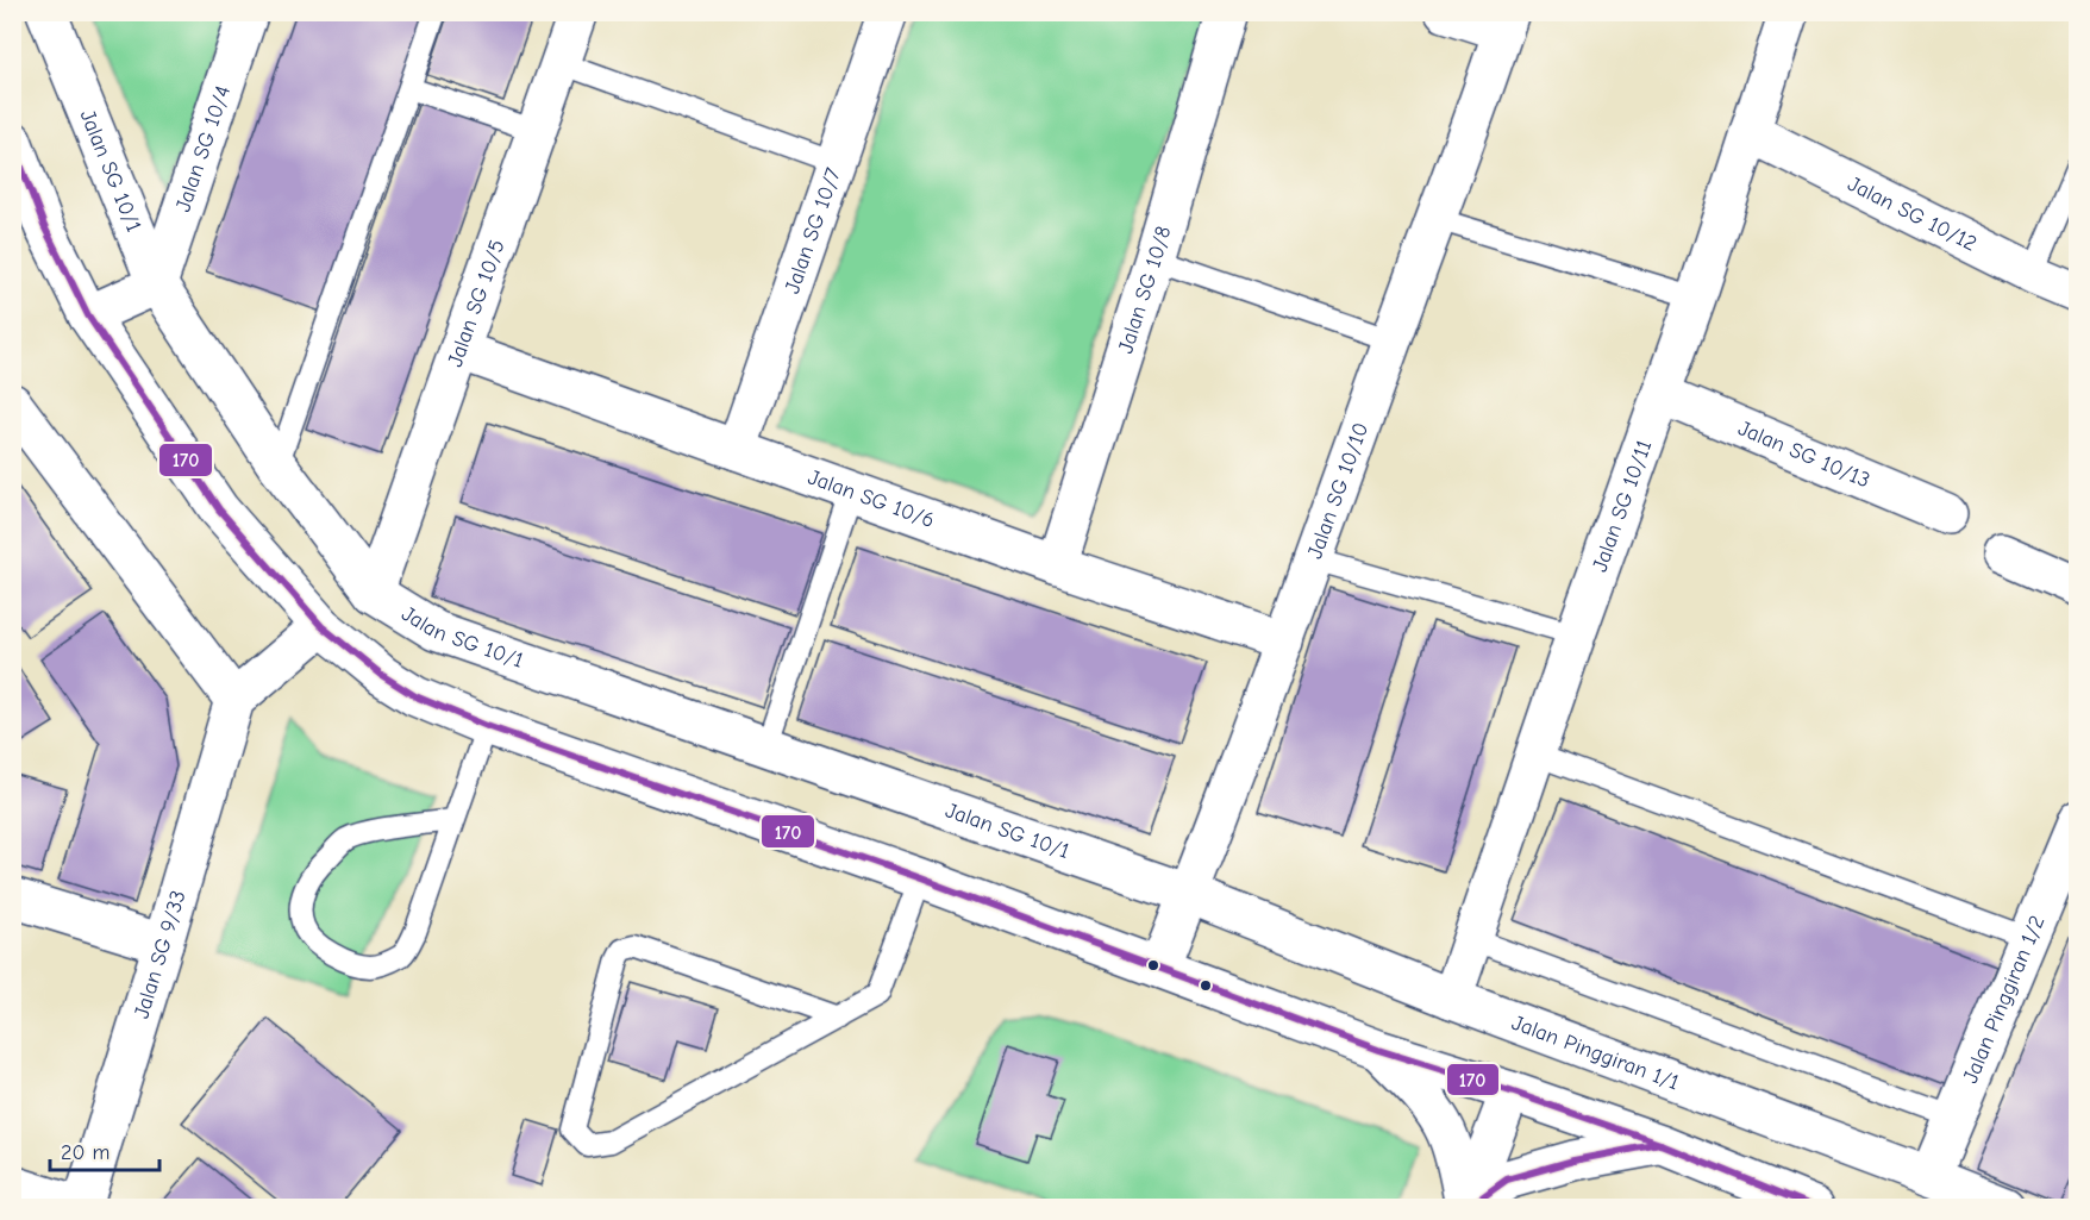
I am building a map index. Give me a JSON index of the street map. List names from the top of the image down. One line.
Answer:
{"streets":{"street":["Jalan SG 10/4","Jalan SG 10/1","Jalan SG 10/12","Jalan SG 10/7","Jalan SG 10/8","Jalan SG 10/5","Jalan SG 10/13","Jalan SG 10/10","Jalan SG 10/6","Jalan SG 10/11","Jalan SG 9/33","Jalan Pinggiran 1/2","Jalan Pinggiran 1/1"]},"crossings":[["Jalan SG 10/4","Jalan SG 10/1"],["Jalan SG 10/1","Jalan SG 10/5"],["Jalan SG 10/1","Jalan SG 10/10"],["Jalan SG 10/1","Jalan Pinggiran 1/1"],["Jalan SG 10/12","Jalan SG 10/11"],["Jalan SG 10/7","Jalan SG 10/6"],["Jalan SG 10/8","Jalan SG 10/6"],["Jalan SG 10/5","Jalan SG 10/6"],["Jalan SG 10/13","Jalan SG 10/11"],["Jalan SG 10/10","Jalan SG 10/6"],["Jalan SG 10/10","Jalan Pinggiran 1/1"],["Jalan SG 10/11","Jalan Pinggiran 1/1"],["Jalan Pinggiran 1/2","Jalan Pinggiran 1/1"]],"lines":["transit line 170"],"scale_bar":"20 m"}
